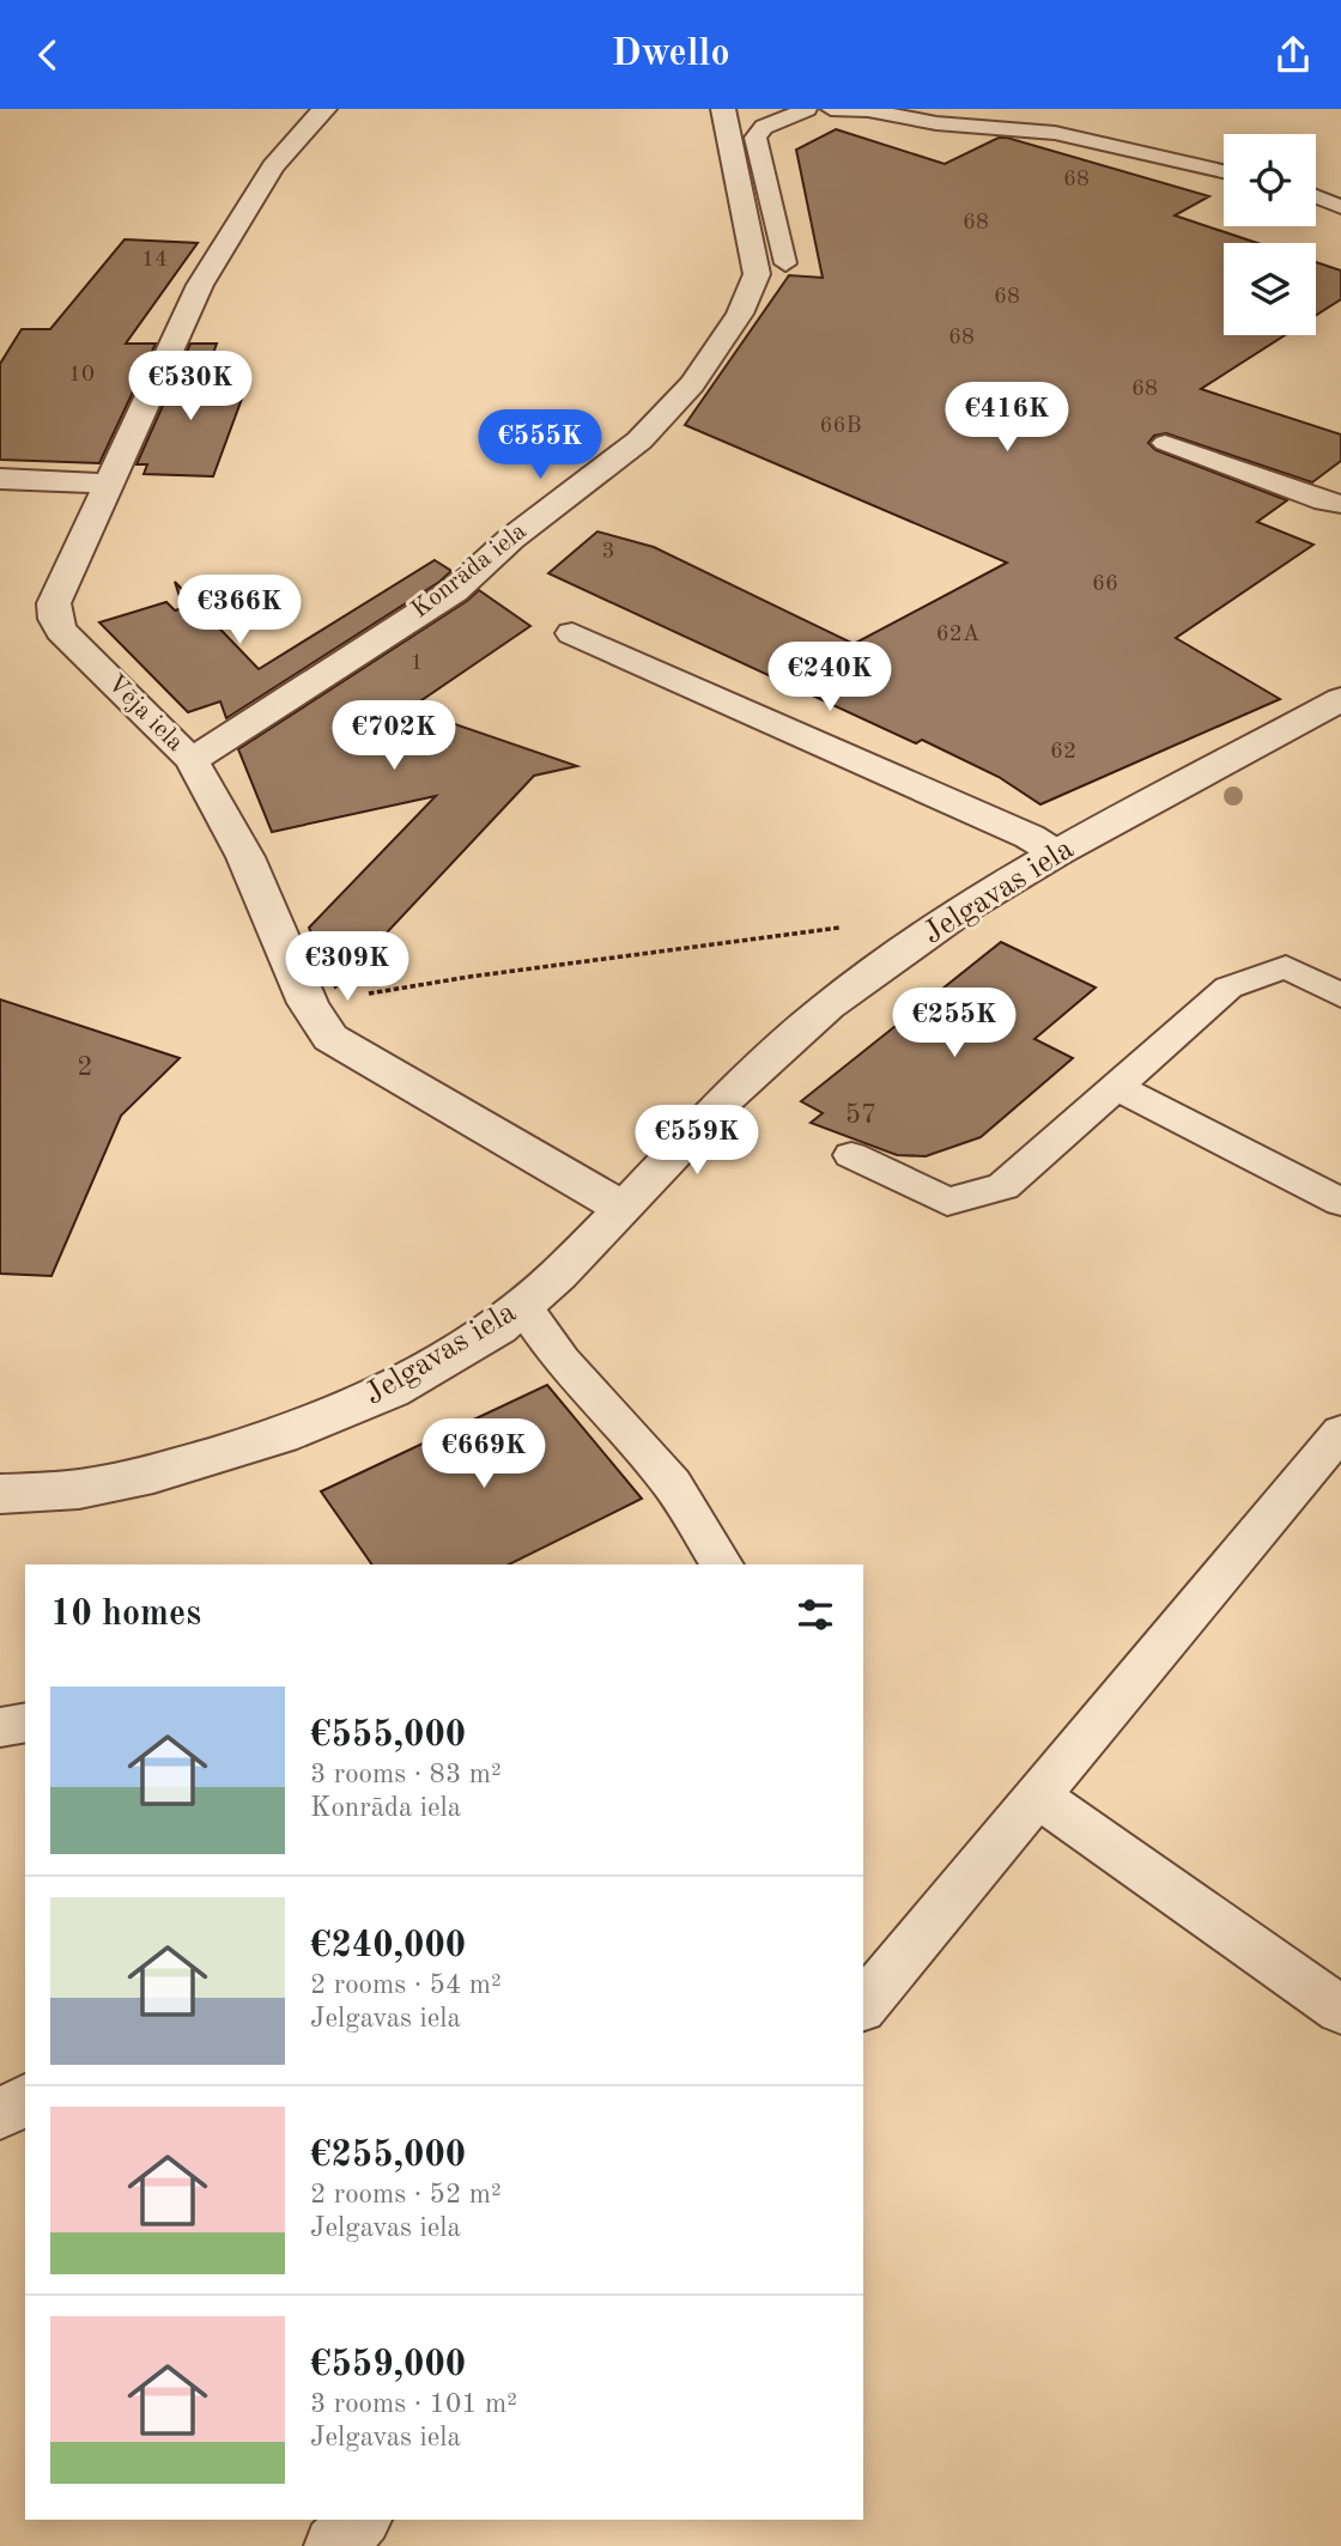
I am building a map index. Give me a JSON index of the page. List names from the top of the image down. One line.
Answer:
{"streets":{"street":["Konrāda iela","Vēja iela","Jelgavas iela"]},"crossings":[["Konrāda iela","Vēja iela"],["Vēja iela","Jelgavas iela"]],"house_numbers":["68","68","14","68","68","10","68","66B","3","66","62A","1","62","2","57"],"page":{"header":"Dwello","price":["€530K","€416K","€555K","€366K","€240K","€702K","€309K","€255K","€559K","€669K"],"heading":"10 homes","list":[{"name":"€555,000","note":"3 rooms · 83 m² · Konrāda iela"},{"name":"€240,000","note":"2 rooms · 54 m² · Jelgavas iela"},{"name":"€255,000","note":"2 rooms · 52 m² · Jelgavas iela"},{"name":"€559,000","note":"3 rooms · 101 m² · Jelgavas iela"}]}}
